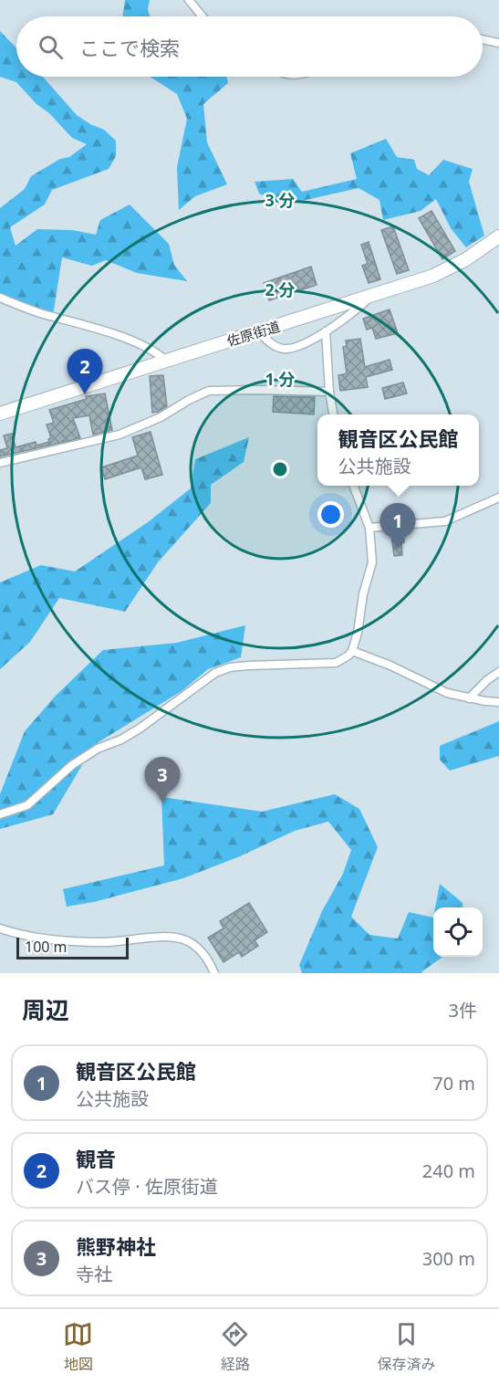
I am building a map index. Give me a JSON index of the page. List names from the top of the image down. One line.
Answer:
{"streets":{"highway":["佐原街道"]},"scale_bar":"100 m","page":{"search":"ここで検索","pins":["2","1","3"],"popup":["観音区公民館","公共施設"],"scale":"100 m","heading":["周辺","3件"],"list":[{"mark":"1","name":"観音区公民館","note":"公共施設","value":"70 m"},{"mark":"2","name":"観音","note":"バス停 · 佐原街道","value":"240 m"},{"mark":"3","name":"熊野神社","note":"寺社","value":"300 m"}],"nav":["地図","経路","保存済み"]},"rings":["3 分","2 分","1 分"]}
